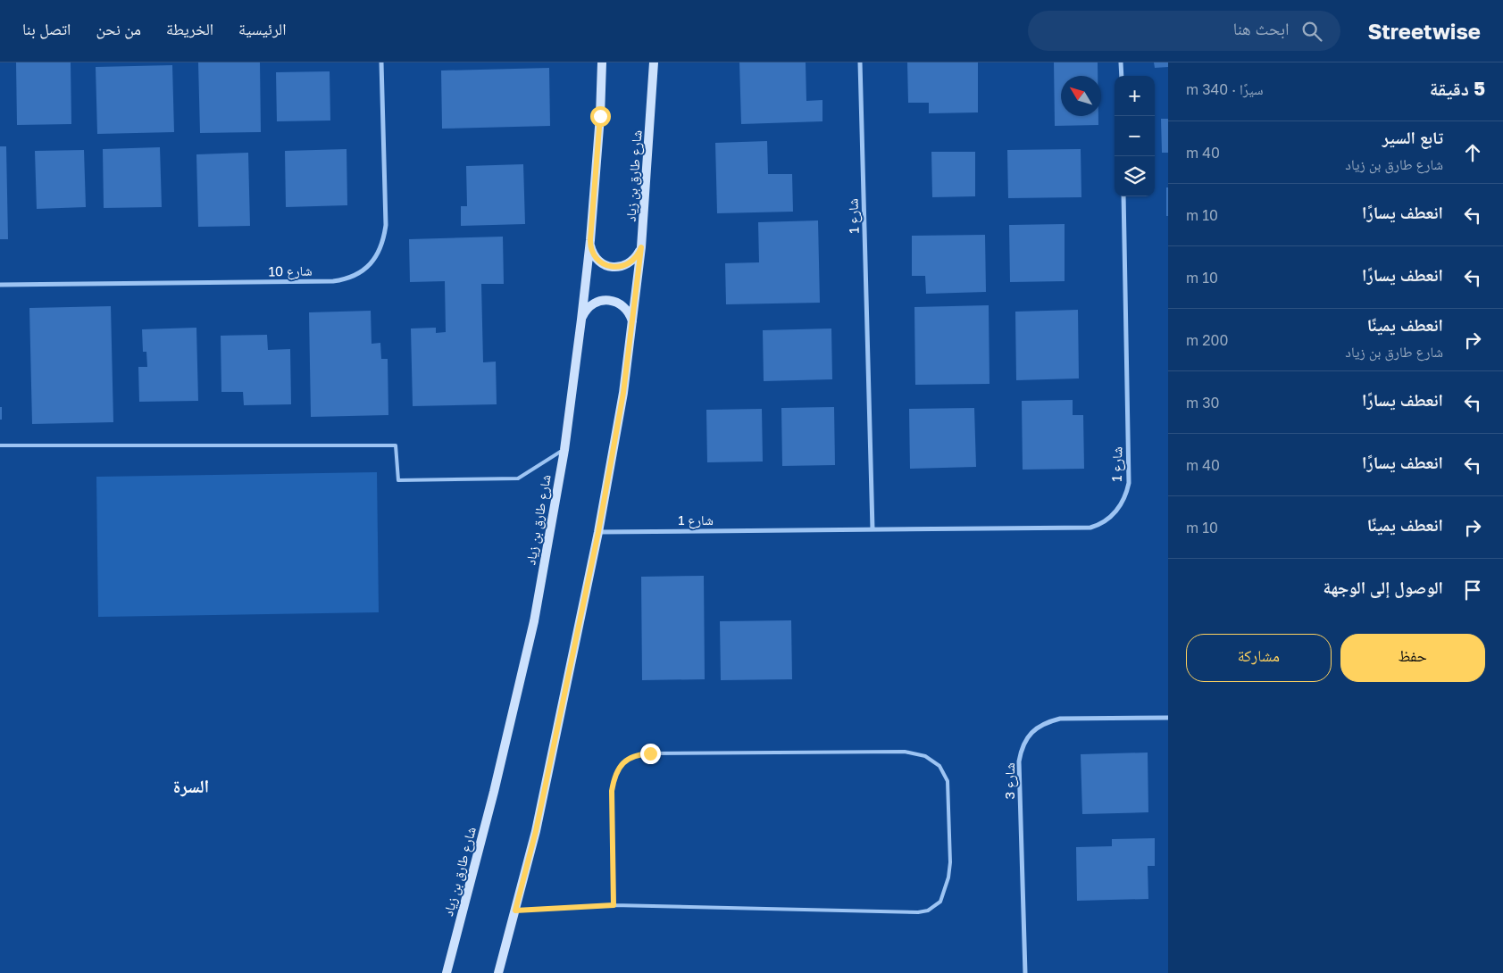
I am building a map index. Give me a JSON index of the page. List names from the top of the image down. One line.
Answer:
{"streets":{"main road":["شارع طارق بن زياد"],"street":["شارع 1","شارع 10","شارع 3"]},"crossings":[["شارع طارق بن زياد","شارع 1"]],"districts":["السرة"],"north":"top left","page":{"header":"Streetwise","search":"ابحث هنا","nav":["الرئيسية","الخريطة","من نحن","اتصل بنا"],"heading":["5 دقيقة","سيرًا · 340 m"],"map_buttons":["+","−"],"list":[["تابع السير","شارع طارق بن زياد","40 m"],["انعطف يسارًا","10 m"],["انعطف يسارًا","10 m"],["انعطف يمينًا","شارع طارق بن زياد","200 m"],["انعطف يسارًا","30 m"],["انعطف يسارًا","40 m"],["انعطف يمينًا","10 m"],"الوصول إلى الوجهة"],"buttons":["حفظ","مشاركة"]}}
